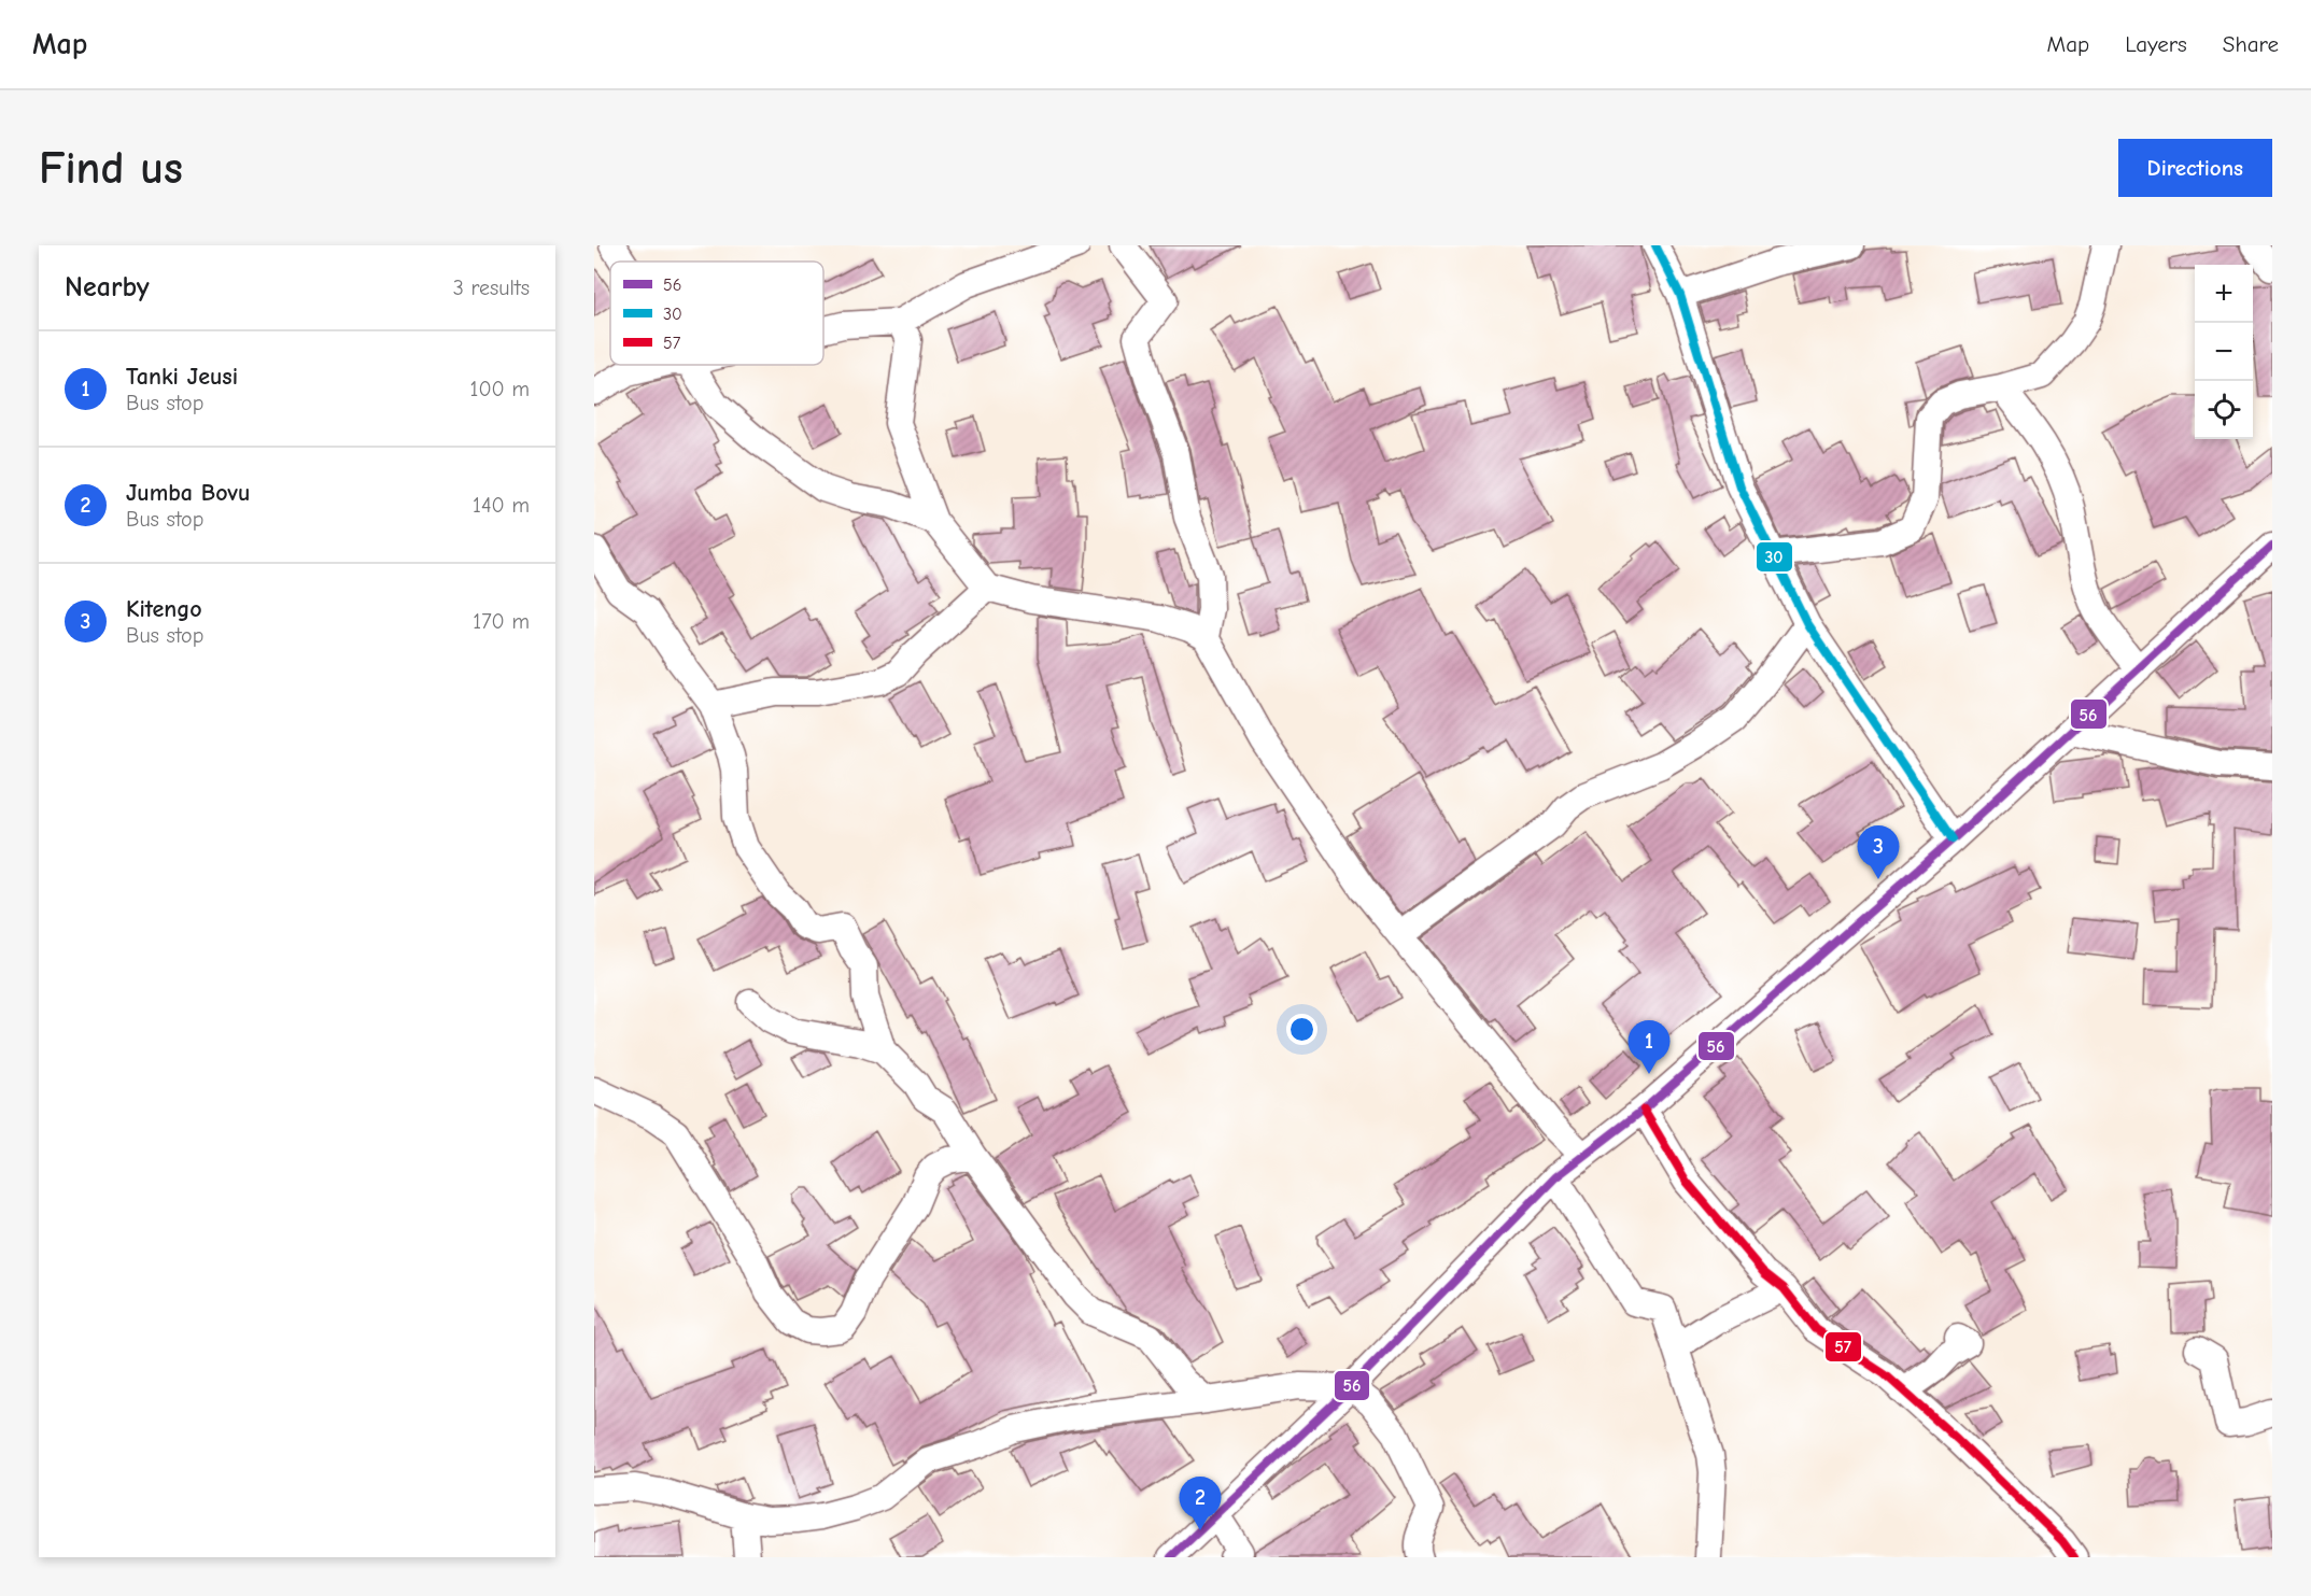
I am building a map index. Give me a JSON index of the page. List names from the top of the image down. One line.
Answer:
{"lines":["transit line 30","transit line 56","transit line 57"],"legend":["56","30","57"],"page":{"header":"Map","nav":["Map","Layers","Share"],"buttons":"Directions","title":"Find us","heading":["Nearby","3 results"],"map_buttons":["+","−"],"list":[{"mark":"1","name":"Tanki Jeusi","note":"Bus stop","value":"100 m"},{"mark":"2","name":"Jumba Bovu","note":"Bus stop","value":"140 m"},{"mark":"3","name":"Kitengo","note":"Bus stop","value":"170 m"}],"pins":["3","1","2"]}}
